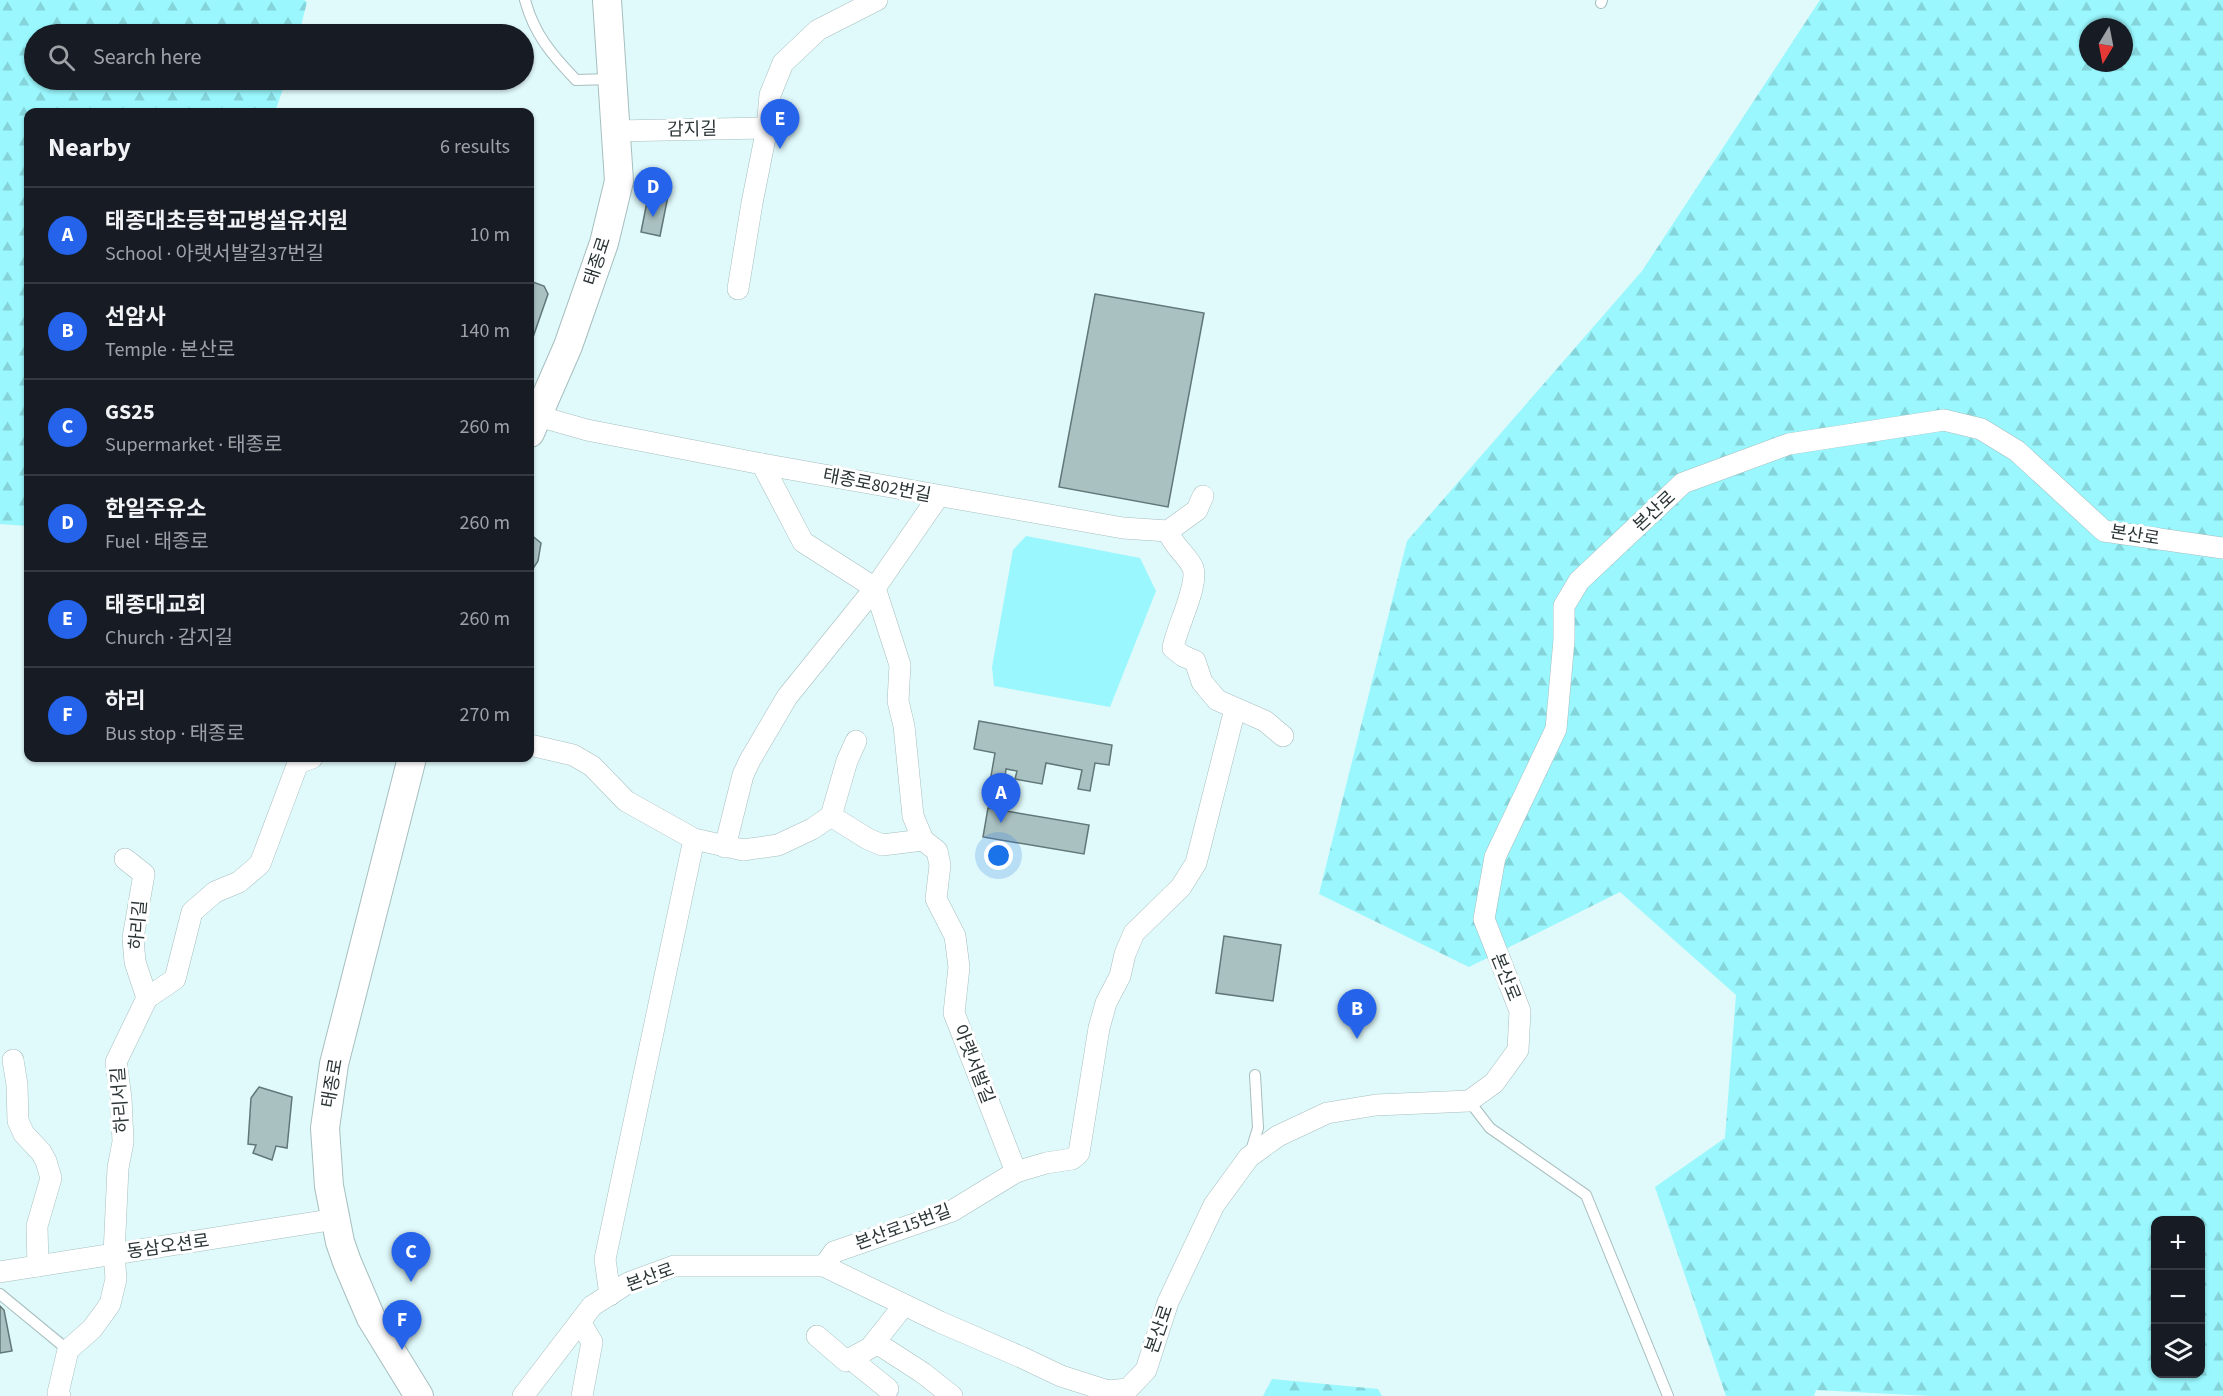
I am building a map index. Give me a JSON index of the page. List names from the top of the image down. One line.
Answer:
{"streets":{"main road":["태종로"],"street":["감지길","태종로802번길","본산로","하리길","아랫서발길","하리서길","본산로15번길","동삼오션로"]},"crossings":[["감지길","태종로"],["태종로","태종로802번길"],["태종로","동삼오션로"],["본산로","본산로15번길"],["하리길","하리서길"],["아랫서발길","본산로15번길"],["하리서길","동삼오션로"]],"north":"bottom","page":{"search":"Search here","pins":["E","D","A","B","C","F"],"heading":["Nearby","6 results"],"list":[{"mark":"A","name":"태종대초등학교병설유치원","note":"School · 아랫서발길37번길","value":"10 m"},{"mark":"B","name":"선암사","note":"Temple · 본산로","value":"140 m"},{"mark":"C","name":"GS25","note":"Supermarket · 태종로","value":"260 m"},{"mark":"D","name":"한일주유소","note":"Fuel · 태종로","value":"260 m"},{"mark":"E","name":"태종대교회","note":"Church · 감지길","value":"260 m"},{"mark":"F","name":"하리","note":"Bus stop · 태종로","value":"270 m"}],"map_buttons":["+","−"]}}
